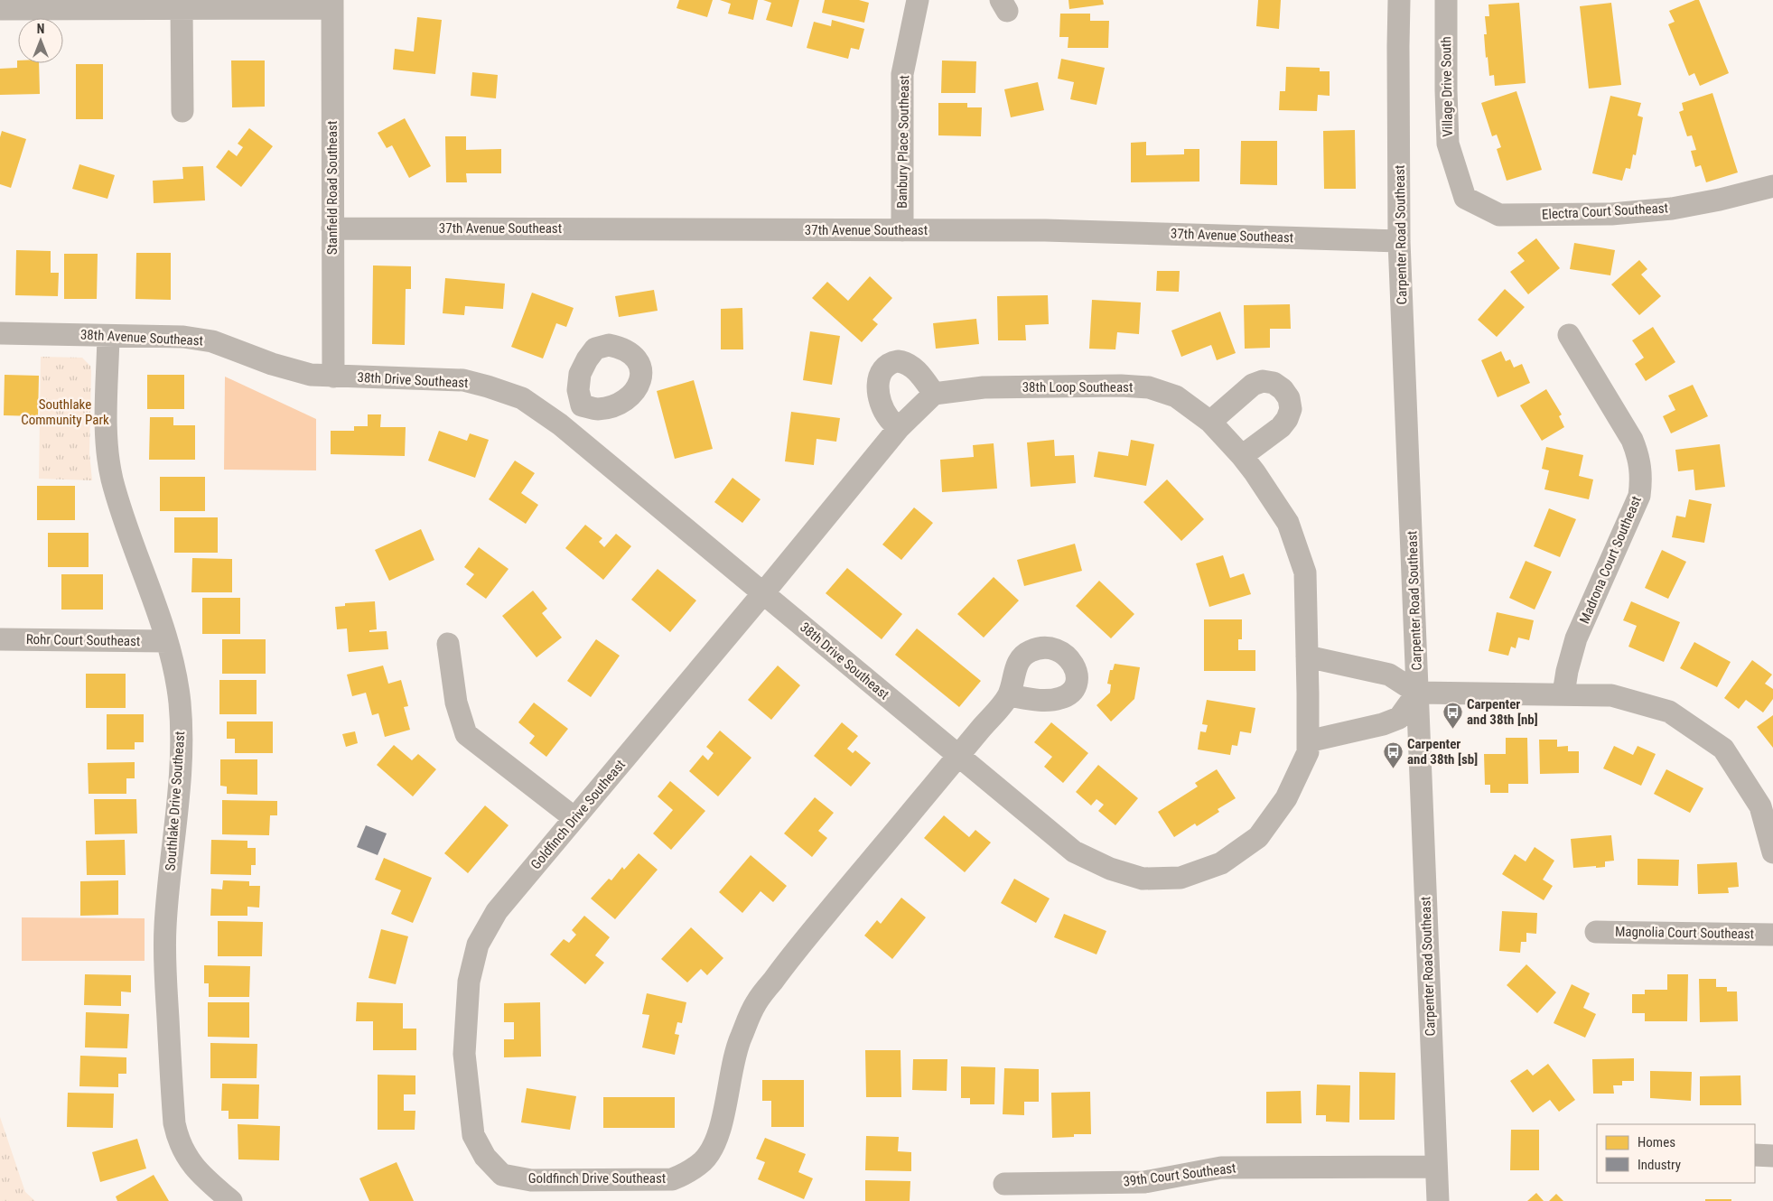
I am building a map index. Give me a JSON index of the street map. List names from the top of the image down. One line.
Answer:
{"streets":{"street":["Village Drive South","Banbury Place Southeast","Stanfield Road Southeast","Electra Court Southeast","37th Avenue Southeast","Carpenter Road Southeast","38th Avenue Southeast","38th Drive Southeast","38th Loop Southeast","Madrona Court Southeast","Rohr Court Southeast","Southlake Drive Southeast","Goldfinch Drive Southeast","Magnolia Court Southeast","39th Court Southeast"]},"crossings":[["Village Drive South","Electra Court Southeast"],["Banbury Place Southeast","37th Avenue Southeast"],["Stanfield Road Southeast","37th Avenue Southeast"],["Stanfield Road Southeast","38th Avenue Southeast"],["Stanfield Road Southeast","38th Drive Southeast"],["37th Avenue Southeast","Carpenter Road Southeast"],["Carpenter Road Southeast","39th Court Southeast"],["38th Avenue Southeast","38th Drive Southeast"],["38th Avenue Southeast","Southlake Drive Southeast"],["38th Drive Southeast","38th Loop Southeast"],["38th Drive Southeast","Goldfinch Drive Southeast"],["Rohr Court Southeast","Southlake Drive Southeast"]],"parks":["Southlake Community Park"],"places":{"bus stop":["Carpenter and 38th [nb]","Carpenter and 38th [sb]"]},"legend":["Homes","Industry"],"north":"top"}
